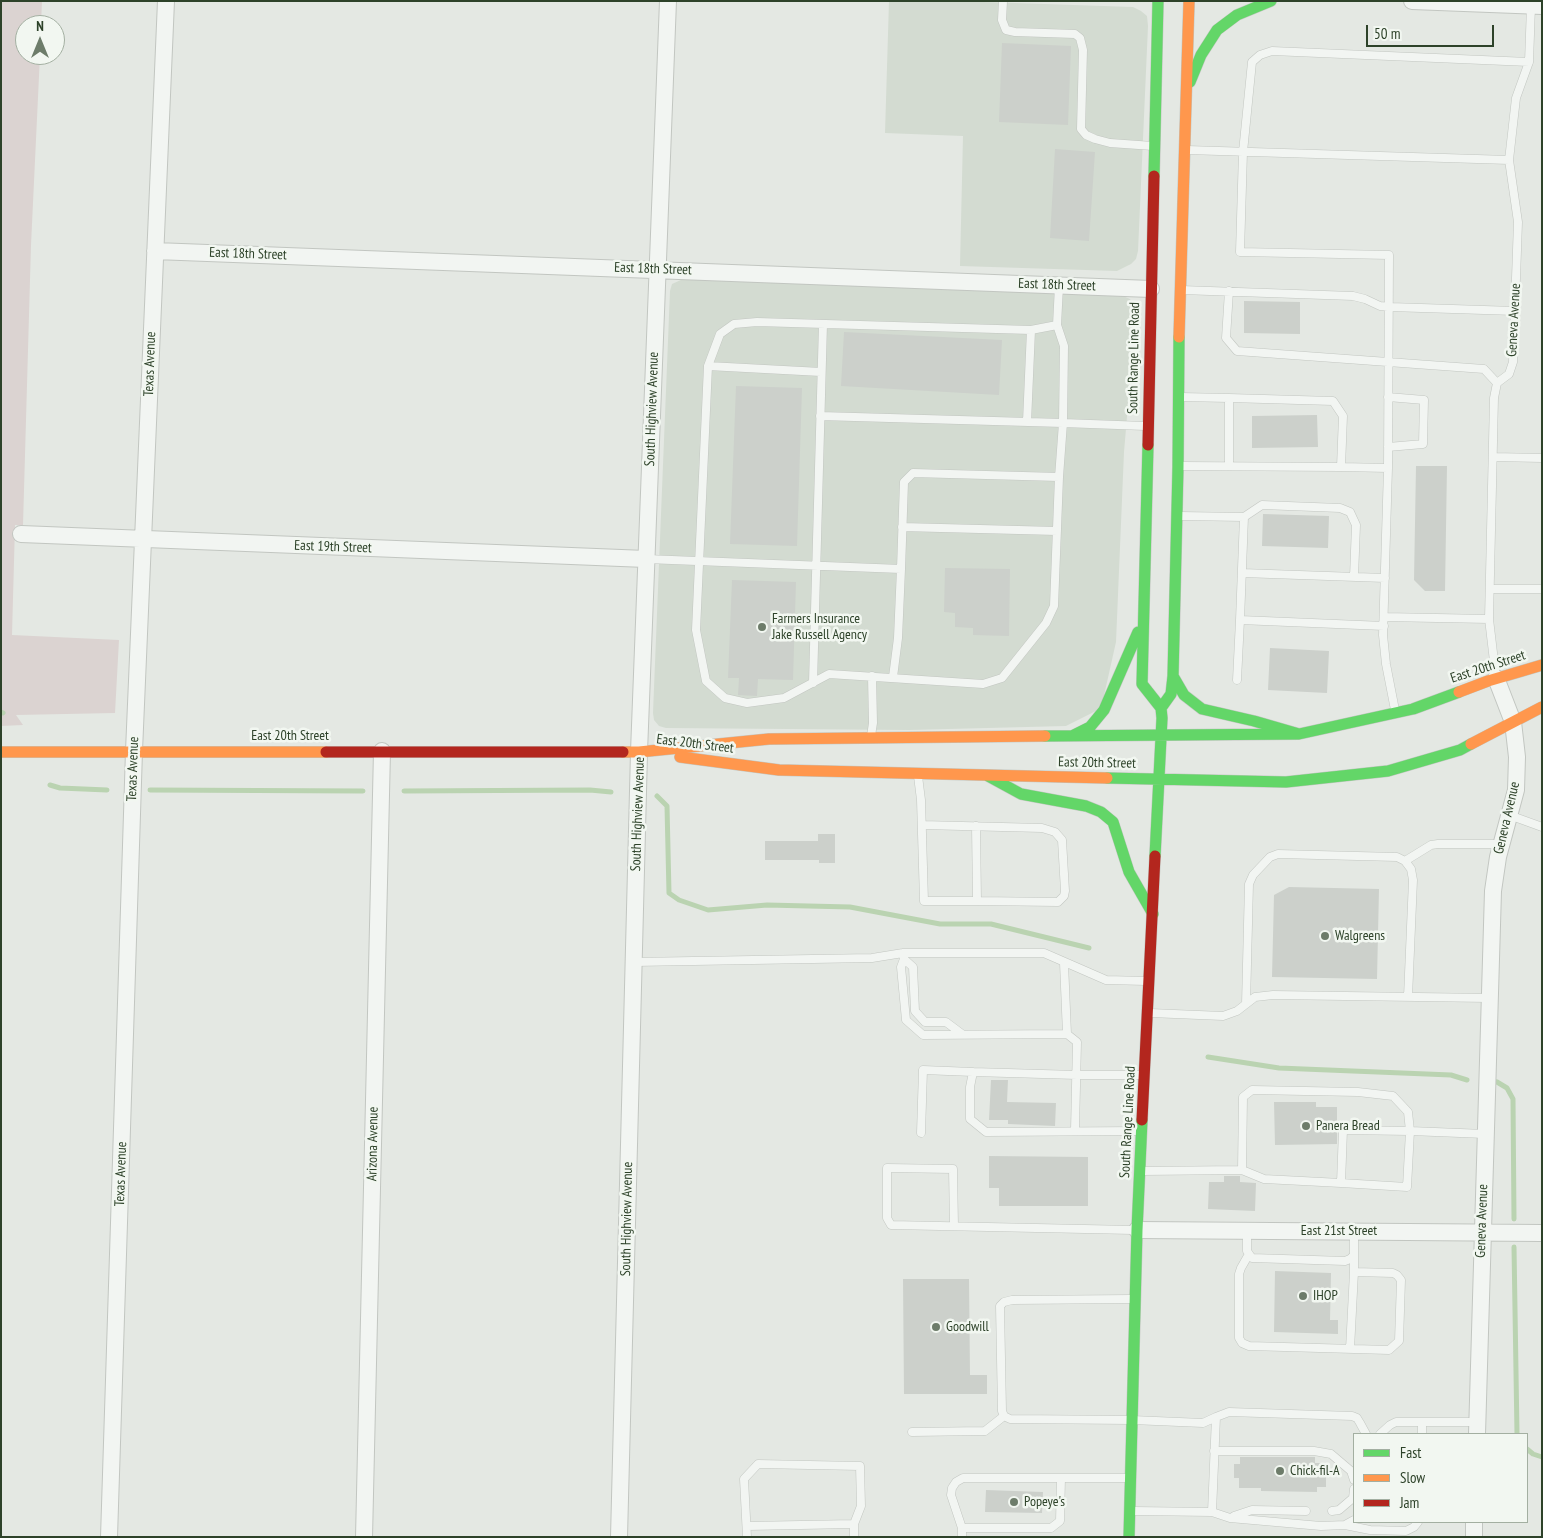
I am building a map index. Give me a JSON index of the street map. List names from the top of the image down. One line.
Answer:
{"streets":{"main road":["South Range Line Road","East 20th Street"],"street":["East 18th Street","Geneva Avenue","Texas Avenue","South Highview Avenue","East 19th Street","Arizona Avenue","East 21st Street"]},"crossings":[["East 18th Street","South Range Line Road"],["East 18th Street","Texas Avenue"],["East 18th Street","South Highview Avenue"],["Geneva Avenue","East 20th Street"],["Geneva Avenue","East 21st Street"],["South Range Line Road","East 20th Street"],["South Range Line Road","East 21st Street"],["Texas Avenue","East 19th Street"],["Texas Avenue","East 20th Street"],["South Highview Avenue","East 19th Street"],["South Highview Avenue","East 20th Street"],["East 20th Street","Arizona Avenue"]],"places":["Farmers Insurance Jake Russell Agency","Walgreens","Panera Bread","IHOP","Goodwill","Chick-fil-A","Popeye's"],"legend":["Fast","Slow","Jam"],"scale_bar":"50 m","north":"top"}
